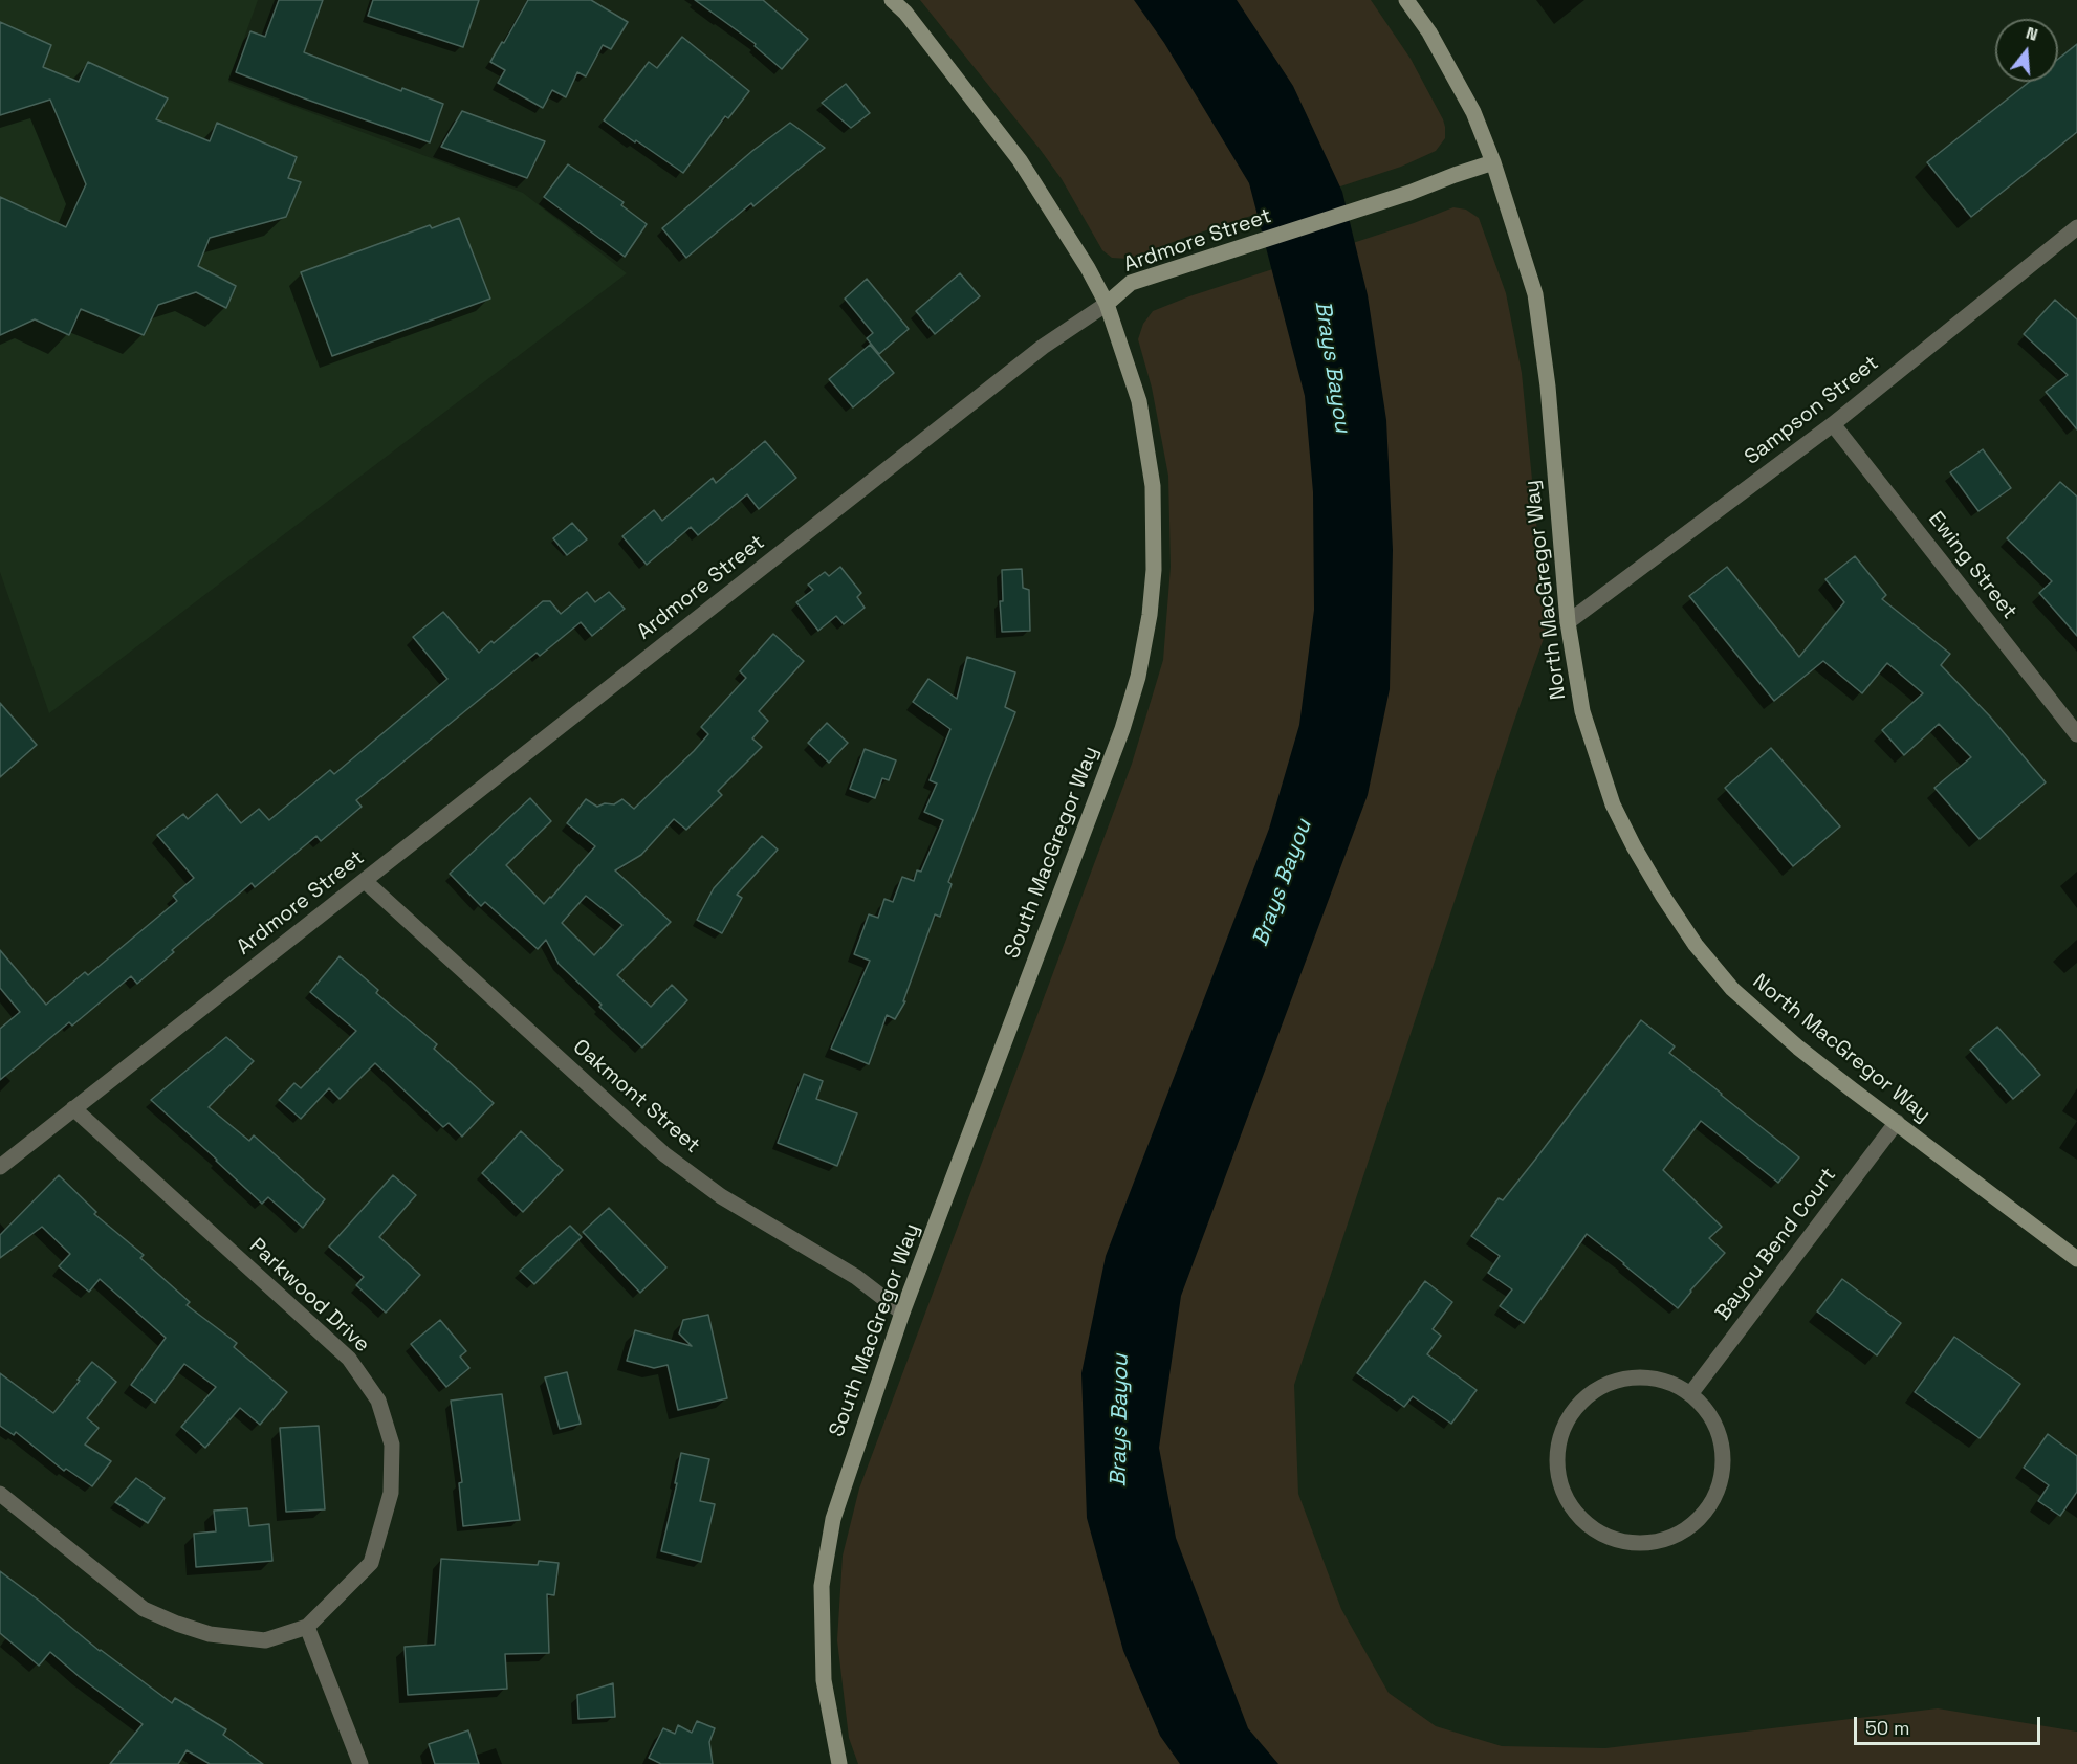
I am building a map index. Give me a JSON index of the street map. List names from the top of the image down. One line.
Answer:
{"streets":{"main road":["Ardmore Street","North MacGregor Way","South MacGregor Way"],"street":["Sampson Street","Ewing Street","Oakmont Street","Bayou Bend Court","Parkwood Drive"]},"crossings":[["Ardmore Street","North MacGregor Way"],["Ardmore Street","South MacGregor Way"],["Ardmore Street","Oakmont Street"],["Ardmore Street","Parkwood Drive"],["Sampson Street","Ewing Street"],["Sampson Street","North MacGregor Way"],["North MacGregor Way","Bayou Bend Court"],["South MacGregor Way","Oakmont Street"]],"water":["Brays Bayou"],"scale_bar":"50 m","north":"top"}
